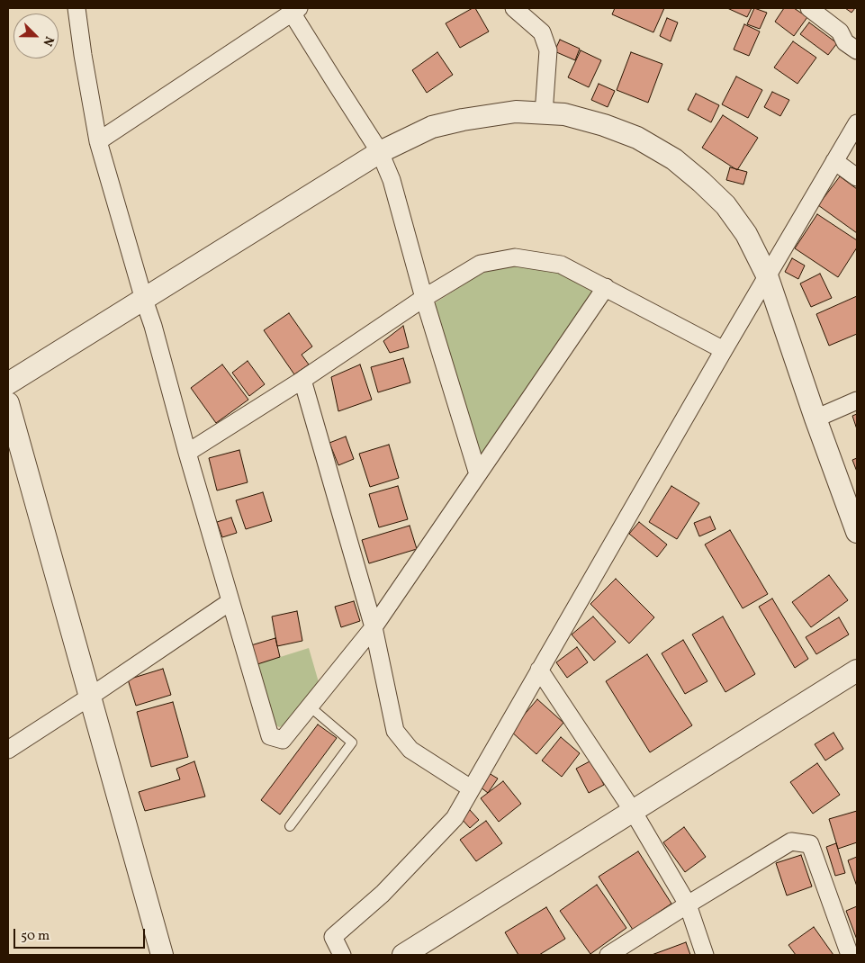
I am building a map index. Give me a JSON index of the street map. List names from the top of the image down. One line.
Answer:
{"scale_bar":"50 m","north":"bottom right"}
